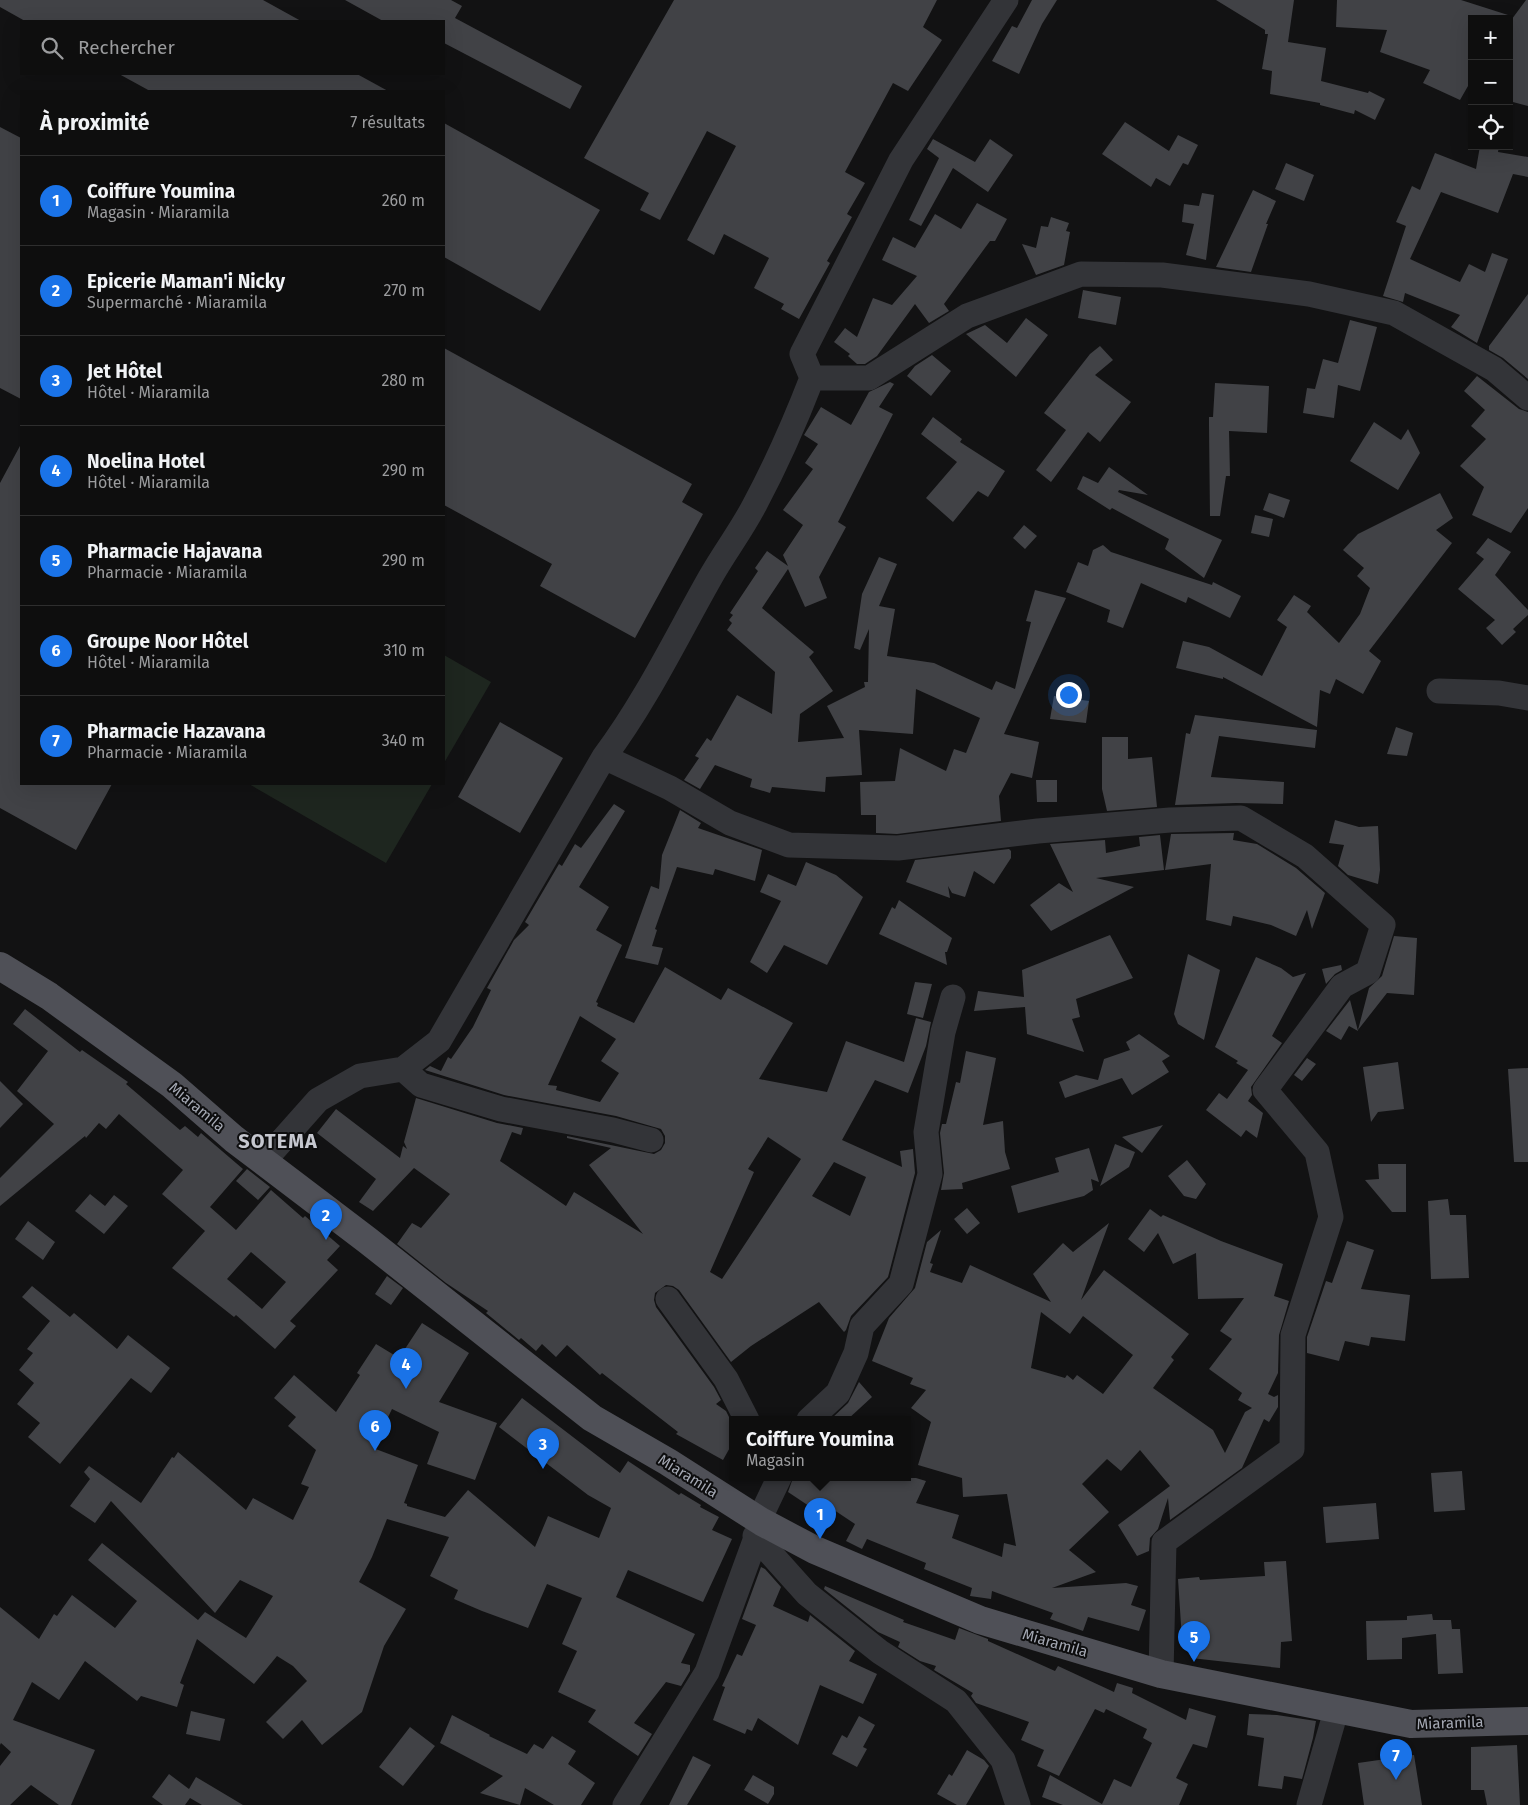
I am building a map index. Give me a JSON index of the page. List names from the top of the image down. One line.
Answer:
{"streets":{"main road":["Miaramila"]},"districts":["SOTEMA"],"page":{"map_buttons":["+","−"],"search":"Rechercher","heading":["À proximité","7 résultats"],"list":[{"mark":"1","name":"Coiffure Youmina","note":"Magasin · Miaramila","value":"260 m"},{"mark":"2","name":"Epicerie Maman'i Nicky","note":"Supermarché · Miaramila","value":"270 m"},{"mark":"3","name":"Jet Hôtel","note":"Hôtel · Miaramila","value":"280 m"},{"mark":"4","name":"Noelina Hotel","note":"Hôtel · Miaramila","value":"290 m"},{"mark":"5","name":"Pharmacie Hajavana","note":"Pharmacie · Miaramila","value":"290 m"},{"mark":"6","name":"Groupe Noor Hôtel","note":"Hôtel · Miaramila","value":"310 m"},{"mark":"7","name":"Pharmacie Hazavana","note":"Pharmacie · Miaramila","value":"340 m"}],"pins":["2","4","6","3","1","5","7"],"popup":["Coiffure Youmina","Magasin"]}}
